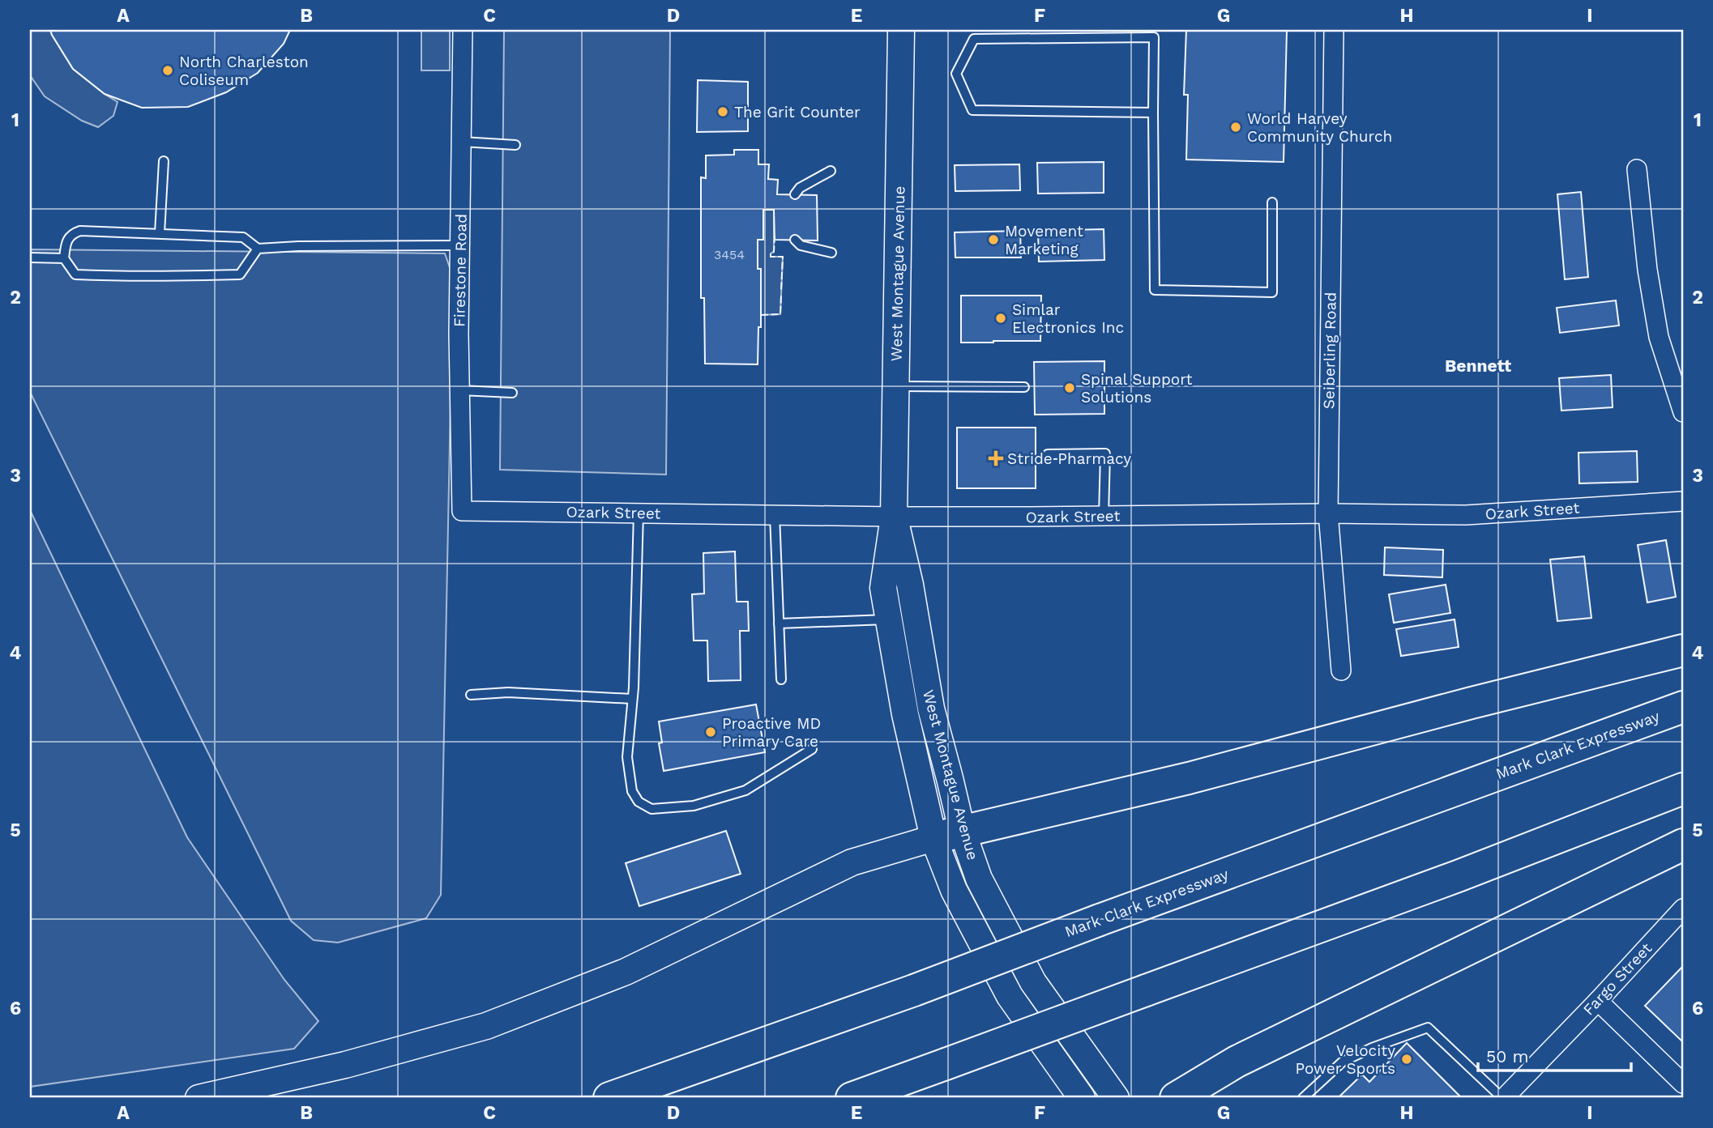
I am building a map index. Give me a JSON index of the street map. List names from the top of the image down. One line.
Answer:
{"streets":{"highway":["Mark Clark Expressway"],"main road":["West Montague Avenue"],"street":["Firestone Road","Seiberling Road","Ozark Street","Fargo Street"]},"crossings":[["Firestone Road","Ozark Street"],["West Montague Avenue","Ozark Street"],["Seiberling Road","Ozark Street"]],"districts":["Bennett"],"places":{"other":["North Charleston Coliseum","The Grit Counter","World Harvey Community Church","Movement Marketing","Simlar Electronics Inc","Spinal Support Solutions","Proactive MD Primary Care","Velocity Power Sports"],"health":["Stride Pharmacy"]},"house_numbers":["3454"],"scale_bar":"50 m","grid":{"columns":["A","B","C","D","E","F","G","H","I"],"rows":["1","2","3","4","5","6"]}}
